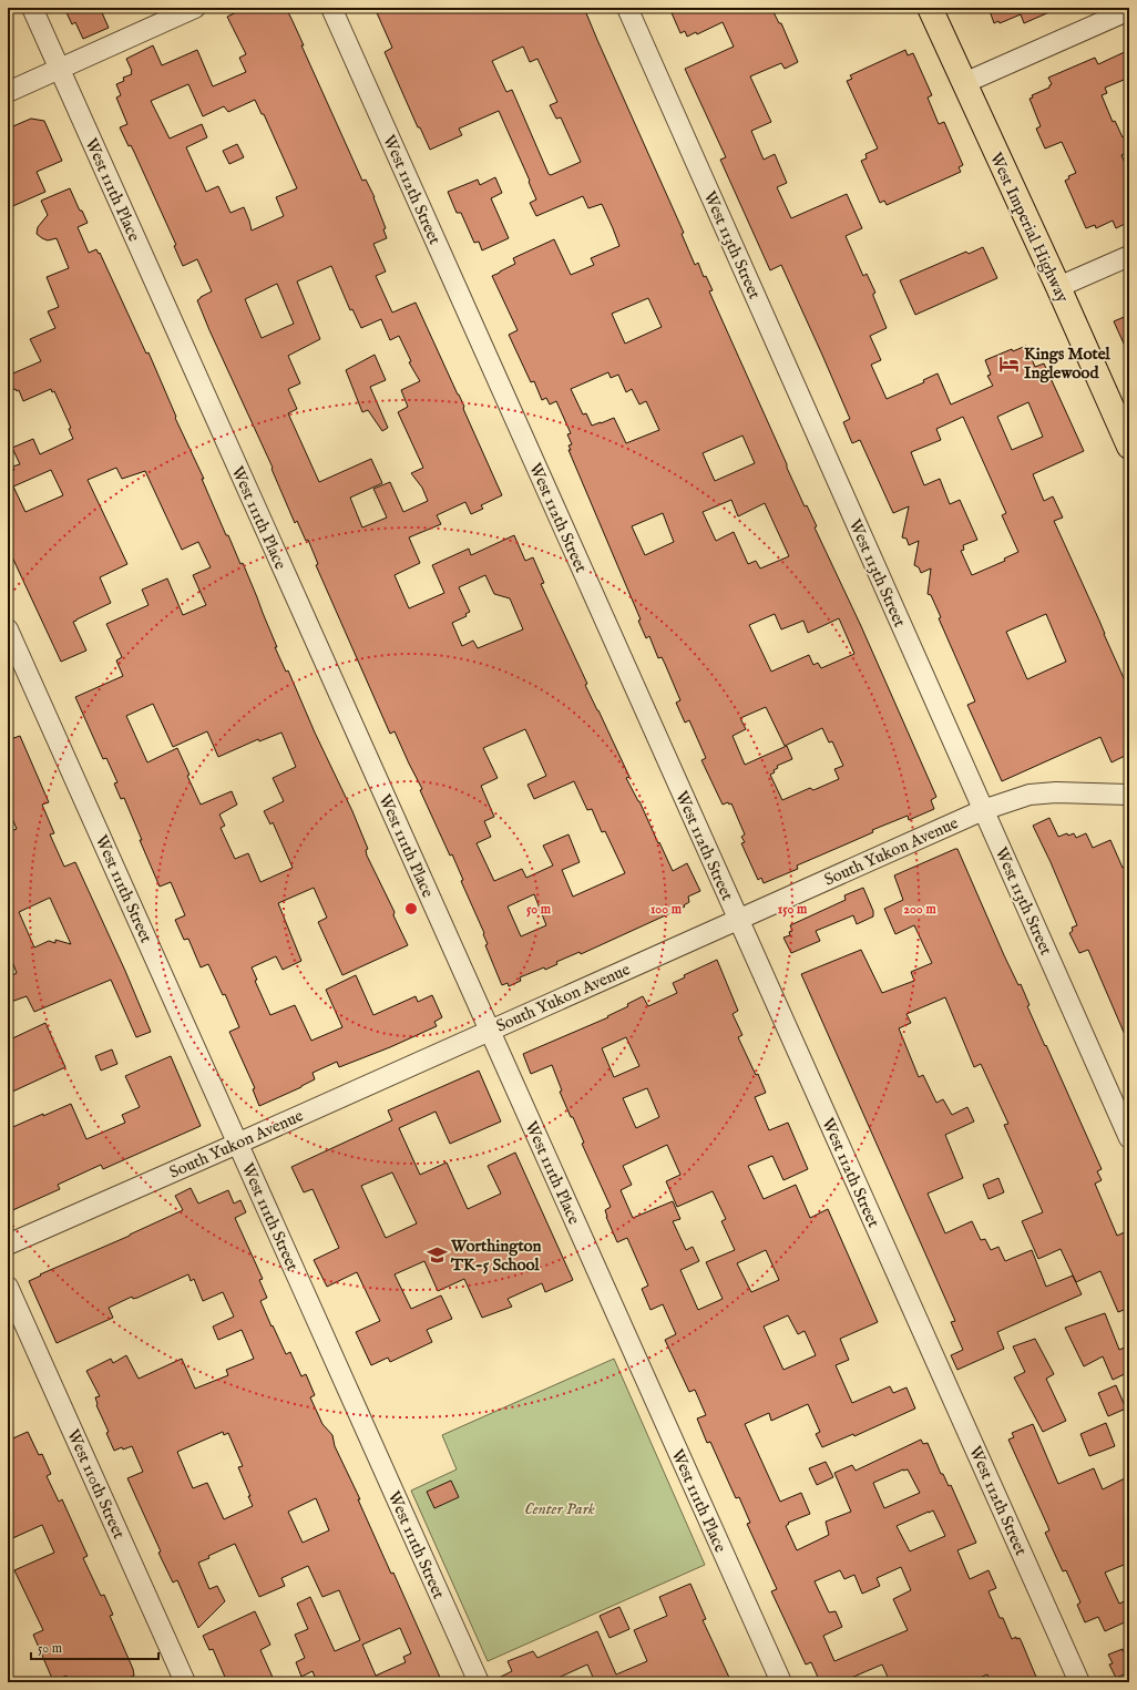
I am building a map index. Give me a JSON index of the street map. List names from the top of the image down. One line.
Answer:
{"streets":{"main road":["West Imperial Highway"],"street":["West 111th Place","West 112th Street","West 113th Street","South Yukon Avenue","West 111th Street","West 110th Street"]},"crossings":[["West 111th Place","South Yukon Avenue"],["West 112th Street","South Yukon Avenue"],["West 113th Street","South Yukon Avenue"],["South Yukon Avenue","West 111th Street"]],"parks":["Center Park"],"places":{"hotel":["Kings Motel Inglewood"],"school or university":["Worthington TK-5 School"]},"scale_bar":"50 m","rings":["50 m","100 m","150 m","200 m"]}
